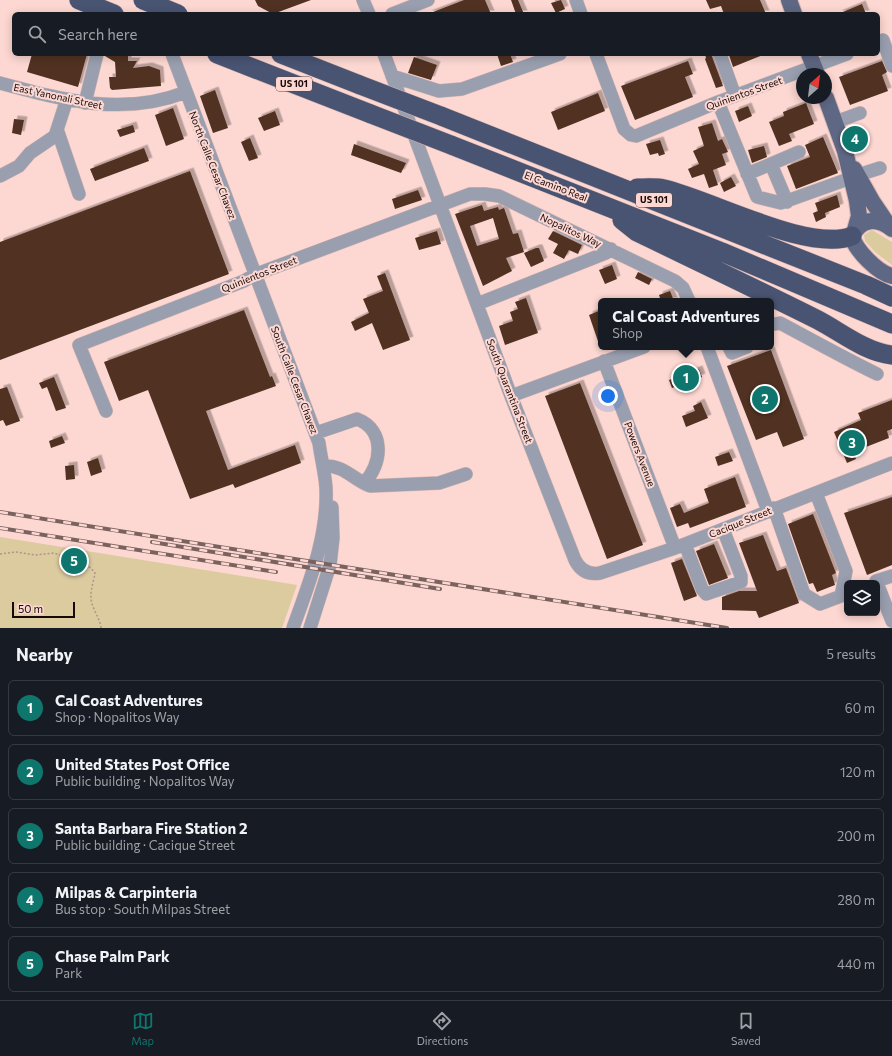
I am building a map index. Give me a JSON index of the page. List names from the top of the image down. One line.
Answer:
{"streets":{"highway":["US 101","El Camino Real"],"street":["Quinientos Street","East Yanonali Street","North Calle Cesar Chavez","Nopalitos Way","South Calle Cesar Chavez","South Quarantina Street","Powers Avenue","Cacique Street"]},"crossings":[["Quinientos Street","North Calle Cesar Chavez"],["Quinientos Street","Nopalitos Way"],["Quinientos Street","South Calle Cesar Chavez"],["Quinientos Street","South Quarantina Street"],["East Yanonali Street","North Calle Cesar Chavez"],["North Calle Cesar Chavez","South Calle Cesar Chavez"],["Nopalitos Way","South Quarantina Street"],["South Quarantina Street","Cacique Street"],["Powers Avenue","Cacique Street"]],"scale_bar":"50 m","north":"top right","page":{"search":"Search here","pins":["4","1","2","3","5"],"popup":["Cal Coast Adventures","Shop"],"scale":"50 m","heading":["Nearby","5 results"],"list":[{"mark":"1","name":"Cal Coast Adventures","note":"Shop · Nopalitos Way","value":"60 m"},{"mark":"2","name":"United States Post Office","note":"Public building · Nopalitos Way","value":"120 m"},{"mark":"3","name":"Santa Barbara Fire Station 2","note":"Public building · Cacique Street","value":"200 m"},{"mark":"4","name":"Milpas & Carpinteria","note":"Bus stop · South Milpas Street","value":"280 m"},{"mark":"5","name":"Chase Palm Park","note":"Park","value":"440 m"}],"nav":["Map","Directions","Saved"]}}
